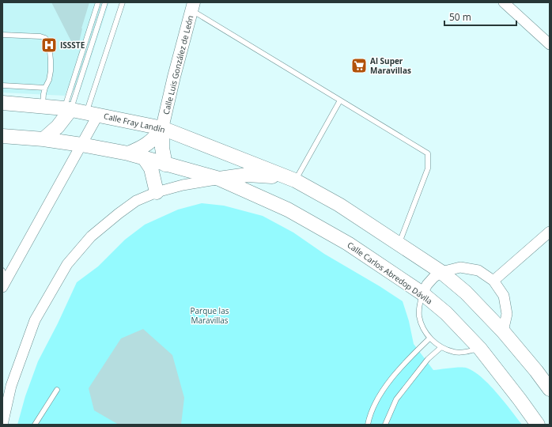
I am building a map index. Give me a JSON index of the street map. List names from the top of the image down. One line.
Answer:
{"streets":{"main road":["Calle Fray Landín","Calle Carlos Abredop Dávila"],"street":["Calle Luis González de León"]},"crossings":[["Calle Luis González de León","Calle Fray Landín"]],"parks":["Parque las Maravillas"],"places":{"hospital":["ISSSTE"],"supermarket":["Al Super Maravillas"]},"scale_bar":"50 m"}
